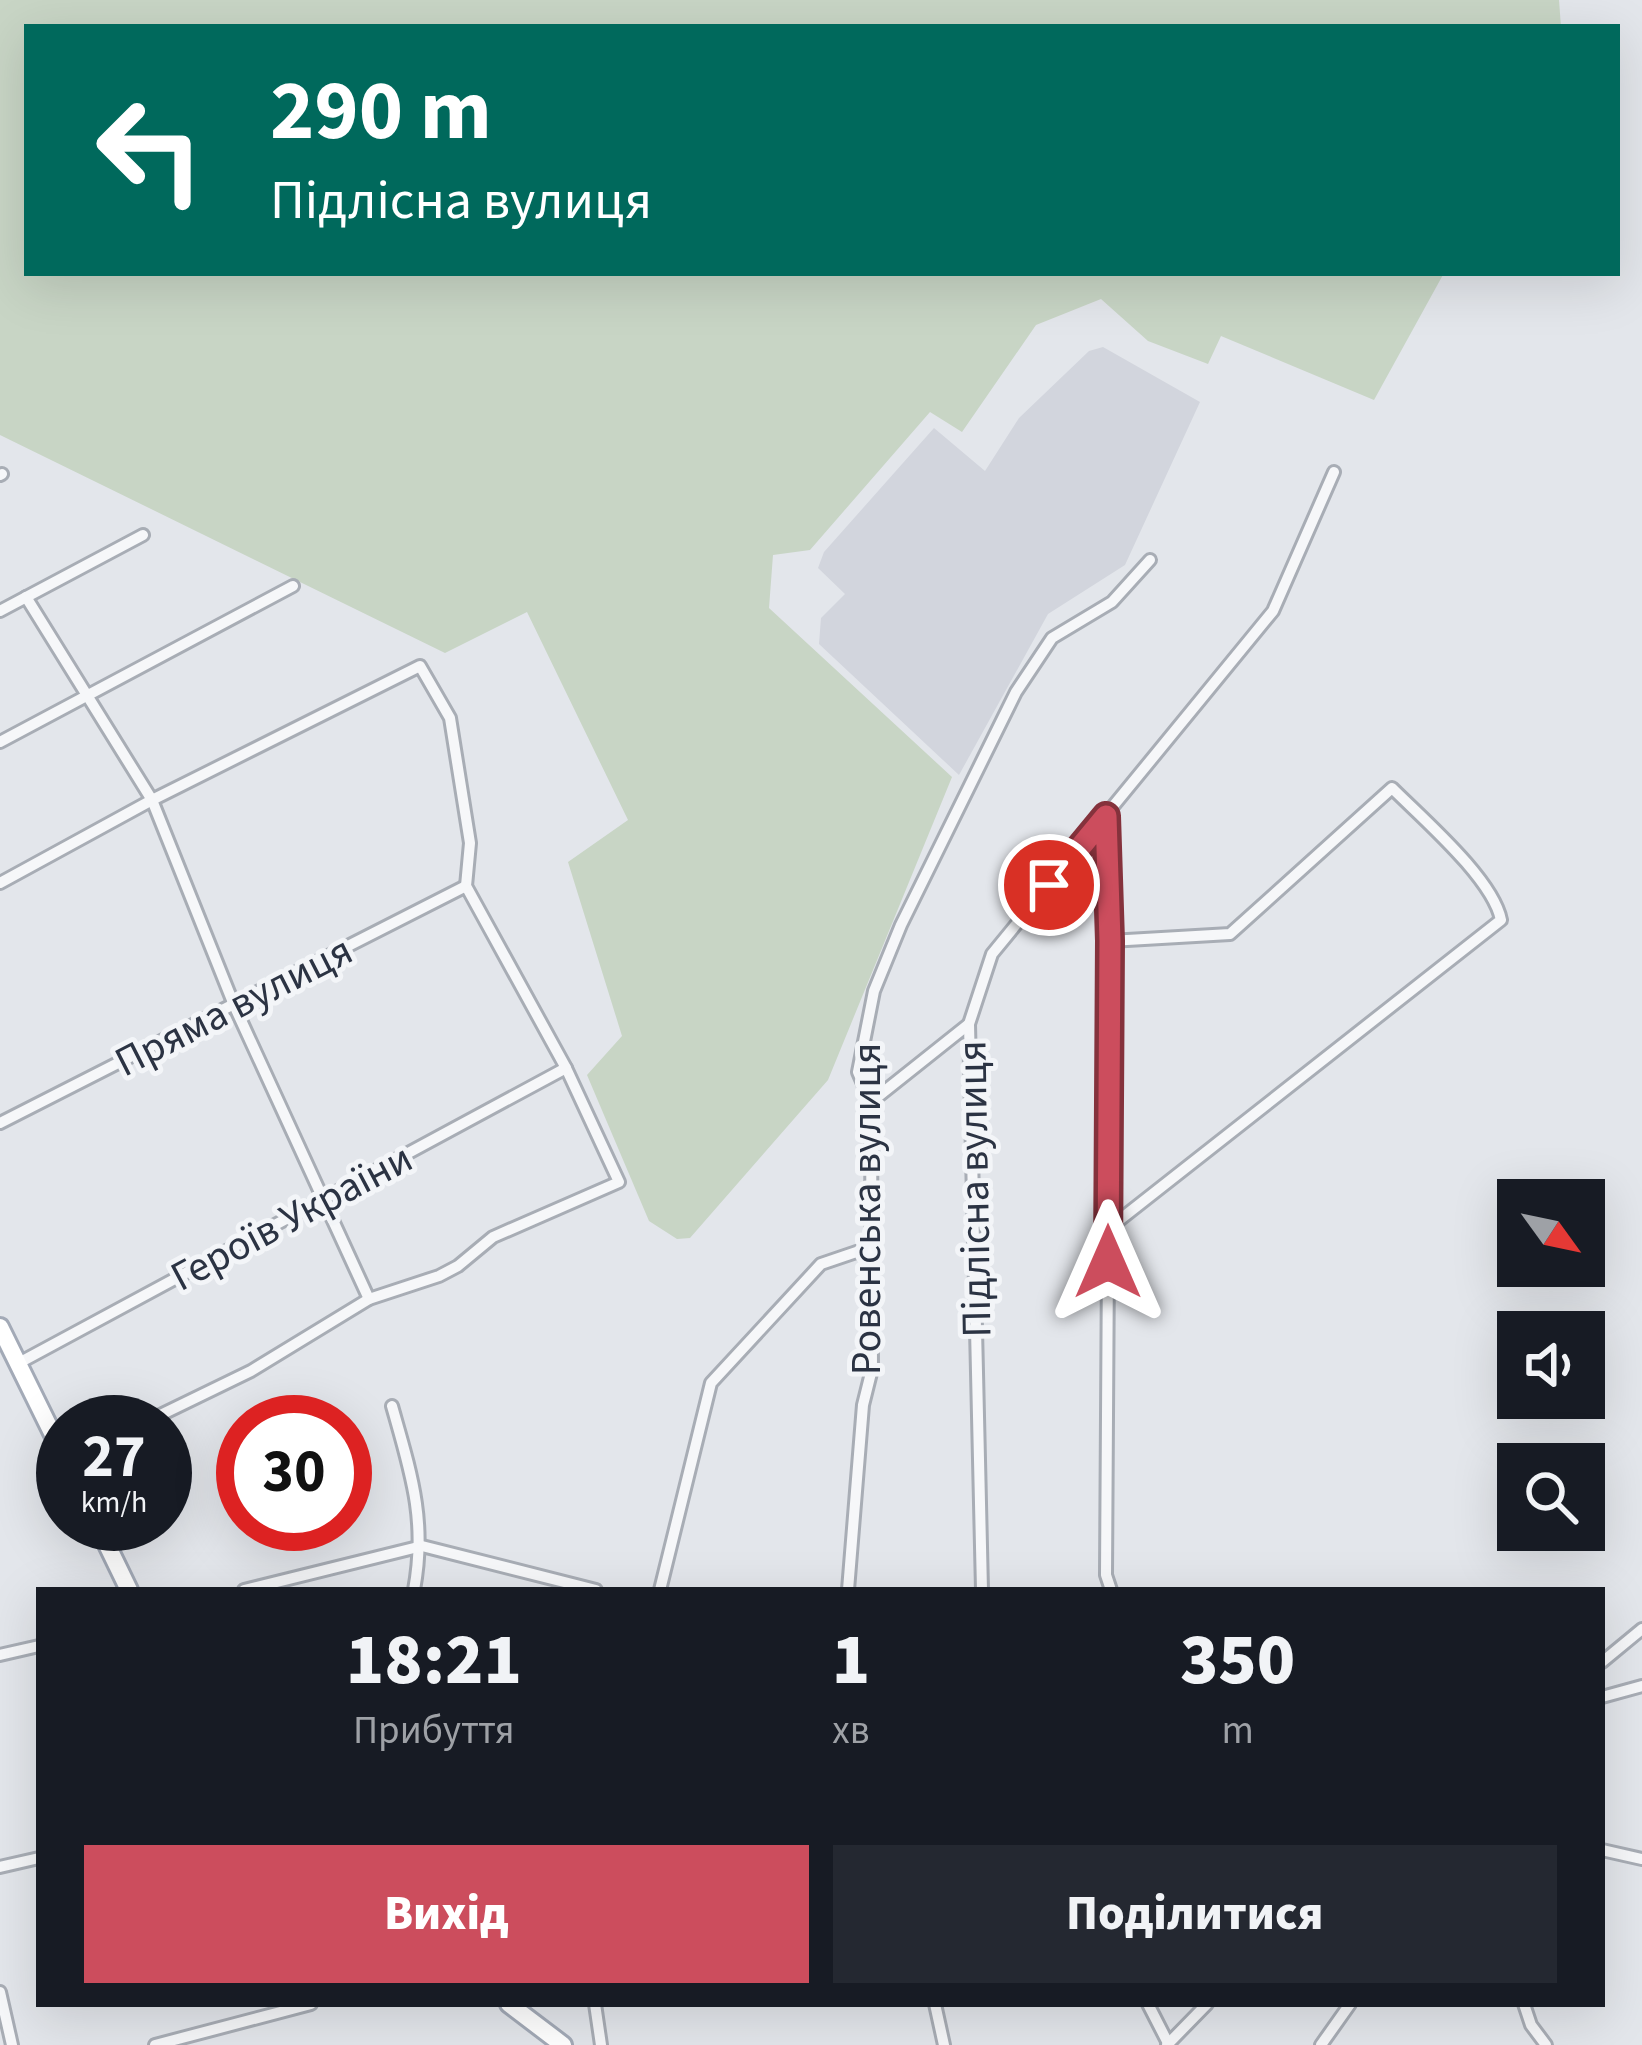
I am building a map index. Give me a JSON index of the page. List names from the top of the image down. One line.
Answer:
{"streets":{"street":["Пряма вулиця","Підлісна вулиця","Ровенська вулиця","Героїв України"]},"north":"bottom right","page":{"turn":["290 m","Підлісна вулиця"],"speed":"27 km/h","limit":"30","eta":["18:21","Прибуття","1","хв","350","m"],"buttons":["Вихід","Поділитися"]}}
